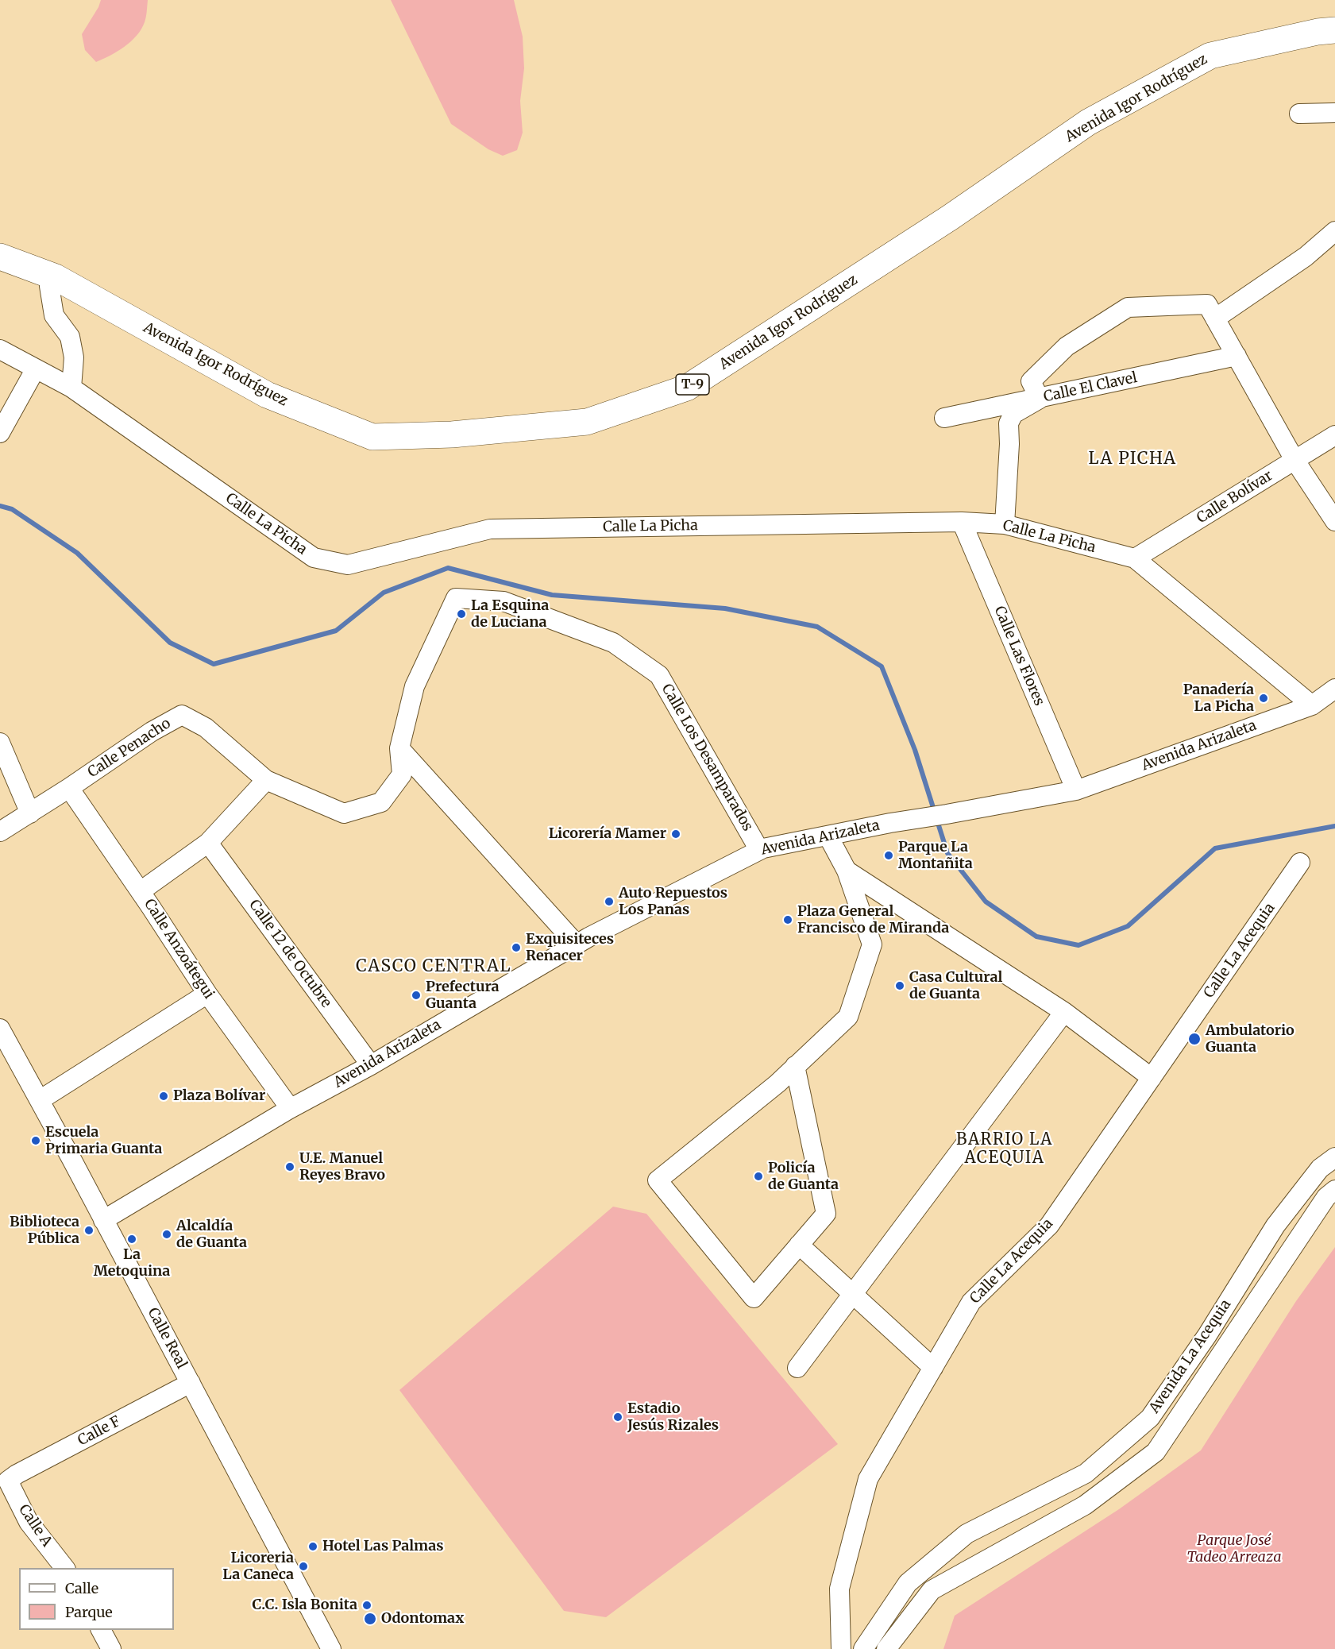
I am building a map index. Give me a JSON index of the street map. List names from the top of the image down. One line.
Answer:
{"streets":{"highway":["Avenida Igor Rodríguez","T-9"],"street":["Calle El Clavel","Calle Bolívar","Calle La Picha","Calle Las Flores","Avenida Arizaleta","Calle Penacho","Calle Los Desamparados","Calle Anzoátegui","Calle La Acequia","Calle 12 de Octubre","Calle Real","Avenida La Acequia","Calle F","Calle A"]},"crossings":[["Calle Bolívar","Calle La Picha"],["Calle La Picha","Calle Las Flores"],["Calle La Picha","Avenida Arizaleta"],["Calle Las Flores","Avenida Arizaleta"],["Avenida Arizaleta","Calle Los Desamparados"],["Avenida Arizaleta","Calle Anzoátegui"],["Avenida Arizaleta","Calle 12 de Octubre"],["Avenida Arizaleta","Calle Real"],["Calle Penacho","Calle Los Desamparados"],["Calle Penacho","Calle Anzoátegui"],["Calle Real","Calle F"],["Calle F","Calle A"]],"districts":["LA PICHA","CASCO CENTRAL","BARRIO LA ACEQUIA"],"parks":["Parque José Tadeo Arreaza"],"places":["La Esquina de Luciana","Panadería La Picha","Licorería Mamer","Parque La Montañita","Auto Repuestos Los Panas","Plaza General Francisco de Miranda","Exquisiteces Renacer","Casa Cultural de Guanta","Prefectura Guanta","Ambulatorio Guanta","Plaza Bolívar","Escuela Primaria Guanta","U.E. Manuel Reyes Bravo","Policía de Guanta","Biblioteca Pública","Alcaldía de Guanta","La Metoquina","Estadio Jesús Rizales","Hotel Las Palmas","Licoreria La Caneca","C.C. Isla Bonita","Odontomax"],"legend":["Calle","Parque"]}
